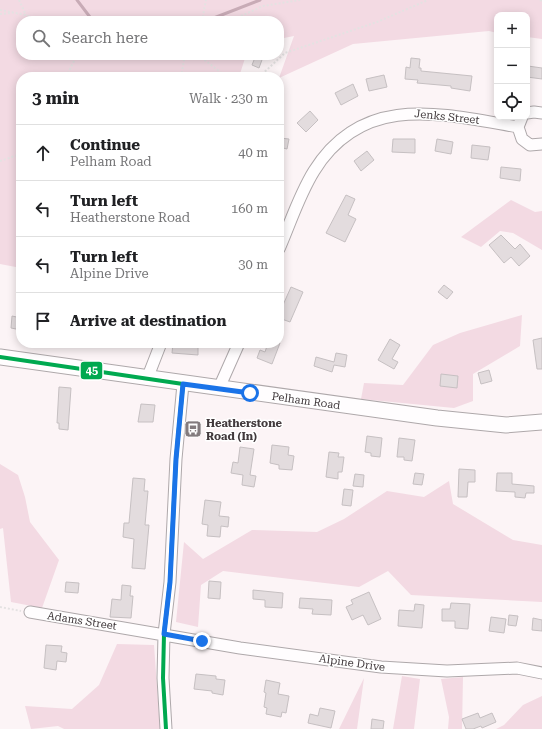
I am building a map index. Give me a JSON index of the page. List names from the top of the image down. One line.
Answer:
{"streets":{"main road":["Pelham Road"],"street":["Jenks Street","Adams Street","Alpine Drive"]},"crossings":[["Adams Street","Alpine Drive"]],"places":{"bus stop":["Heatherstone Road (In)"]},"lines":["transit line 45"],"page":{"map_buttons":["+","−"],"search":"Search here","heading":["3 min","Walk · 230 m"],"list":[["Continue","Pelham Road","40 m"],["Turn left","Heatherstone Road","160 m"],["Turn left","Alpine Drive","30 m"],"Arrive at destination"]}}
